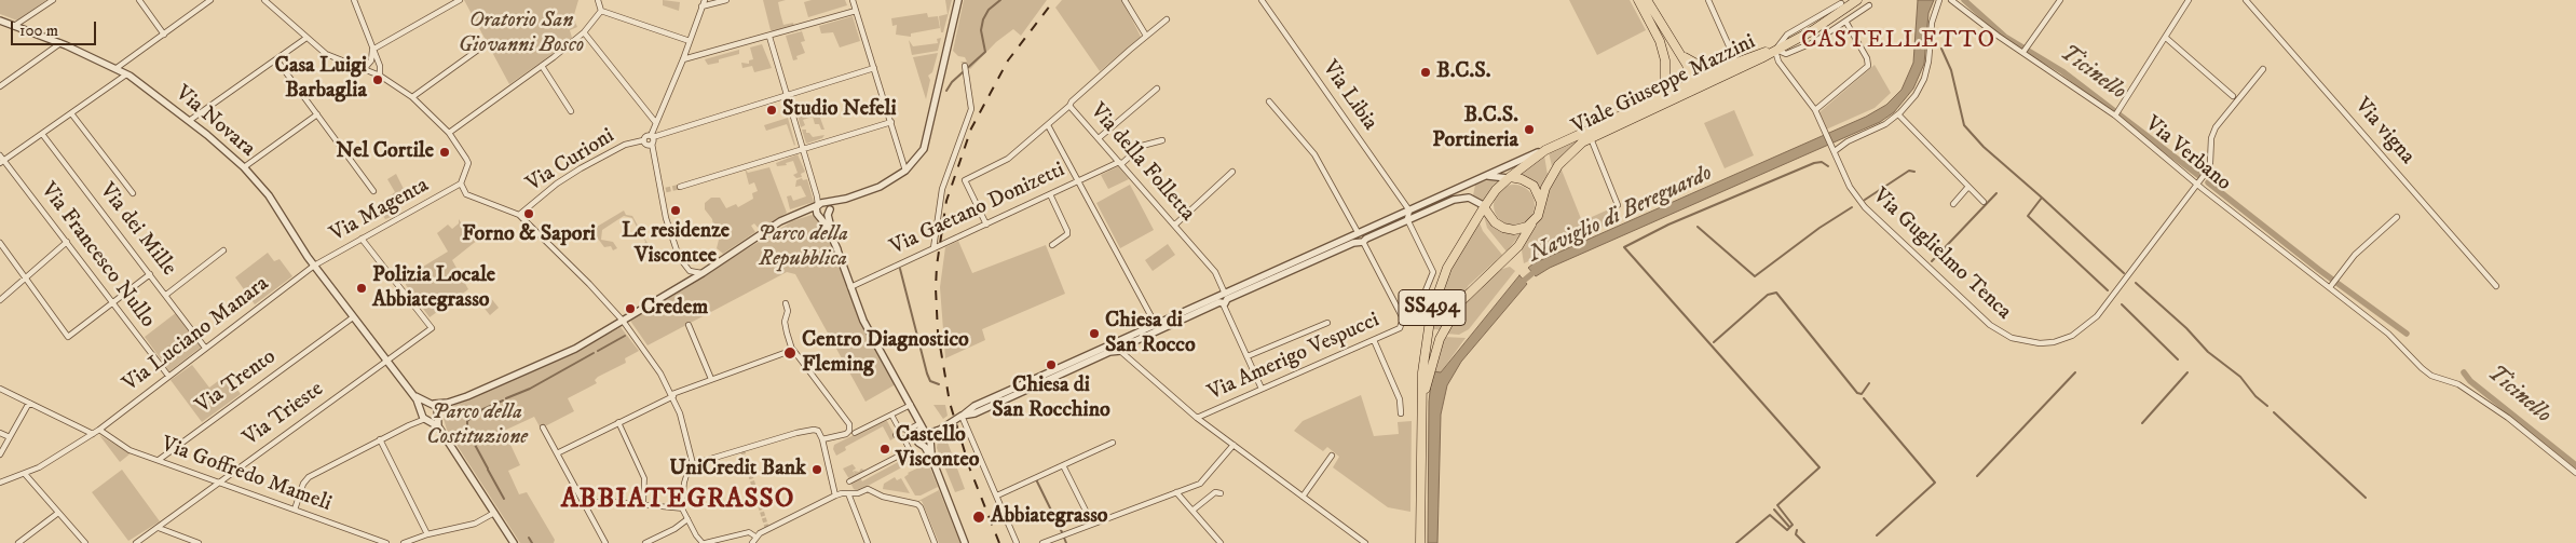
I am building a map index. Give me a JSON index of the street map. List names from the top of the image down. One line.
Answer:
{"streets":{"main road":["Viale Giuseppe Mazzini","SS494"],"street":["Via Libia","Via Novara","Via vigna","Via Verbano","Via Curioni","Via della Folletta","Via Gaetano Donizetti","Via Magenta","Via dei Mille","Via Guglielmo Tenca","Via Francesco Nullo","Via Luciano Manara","Via Amerigo Vespucci","Via Trento","Via Trieste","Via Goffredo Mameli"]},"crossings":[["Viale Giuseppe Mazzini","Via Libia"],["Viale Giuseppe Mazzini","Via della Folletta"],["Viale Giuseppe Mazzini","Via Guglielmo Tenca"],["Viale Giuseppe Mazzini","SS494"],["Viale Giuseppe Mazzini","Via Amerigo Vespucci"],["Via Novara","Via Magenta"],["Via Novara","Via Luciano Manara"],["Via Novara","Via Trento"],["Via Novara","Via Trieste"],["Via Verbano","Via Guglielmo Tenca"],["Via della Folletta","Via Gaetano Donizetti"],["Via della Folletta","Via Amerigo Vespucci"],["Via Magenta","Via Luciano Manara"],["Via Magenta","Via Trieste"],["Via dei Mille","Via Luciano Manara"],["Via Guglielmo Tenca","SS494"],["Via Francesco Nullo","Via Luciano Manara"],["Via Luciano Manara","Via Goffredo Mameli"],["Via Trento","Via Goffredo Mameli"],["Via Trieste","Via Goffredo Mameli"]],"districts":["CASTELLETTO","ABBIATEGRASSO"],"water":["Ticinello","Naviglio di Bereguardo"],"parks":["Oratorio San Giovanni Bosco","Parco della Repubblica","Parco della Costituzione"],"places":["B.C.S.","Casa Luigi Barbaglia","Studio Nefeli","B.C.S. Portineria","Nel Cortile","Le residenze Viscontee","Forno & Sapori","Polizia Locale Abbiategrasso","Credem","Chiesa di San Rocco","Centro Diagnostico Fleming","Chiesa di San Rocchino","Castello Visconteo","UniCredit Bank","Abbiategrasso"],"scale_bar":"100 m"}
